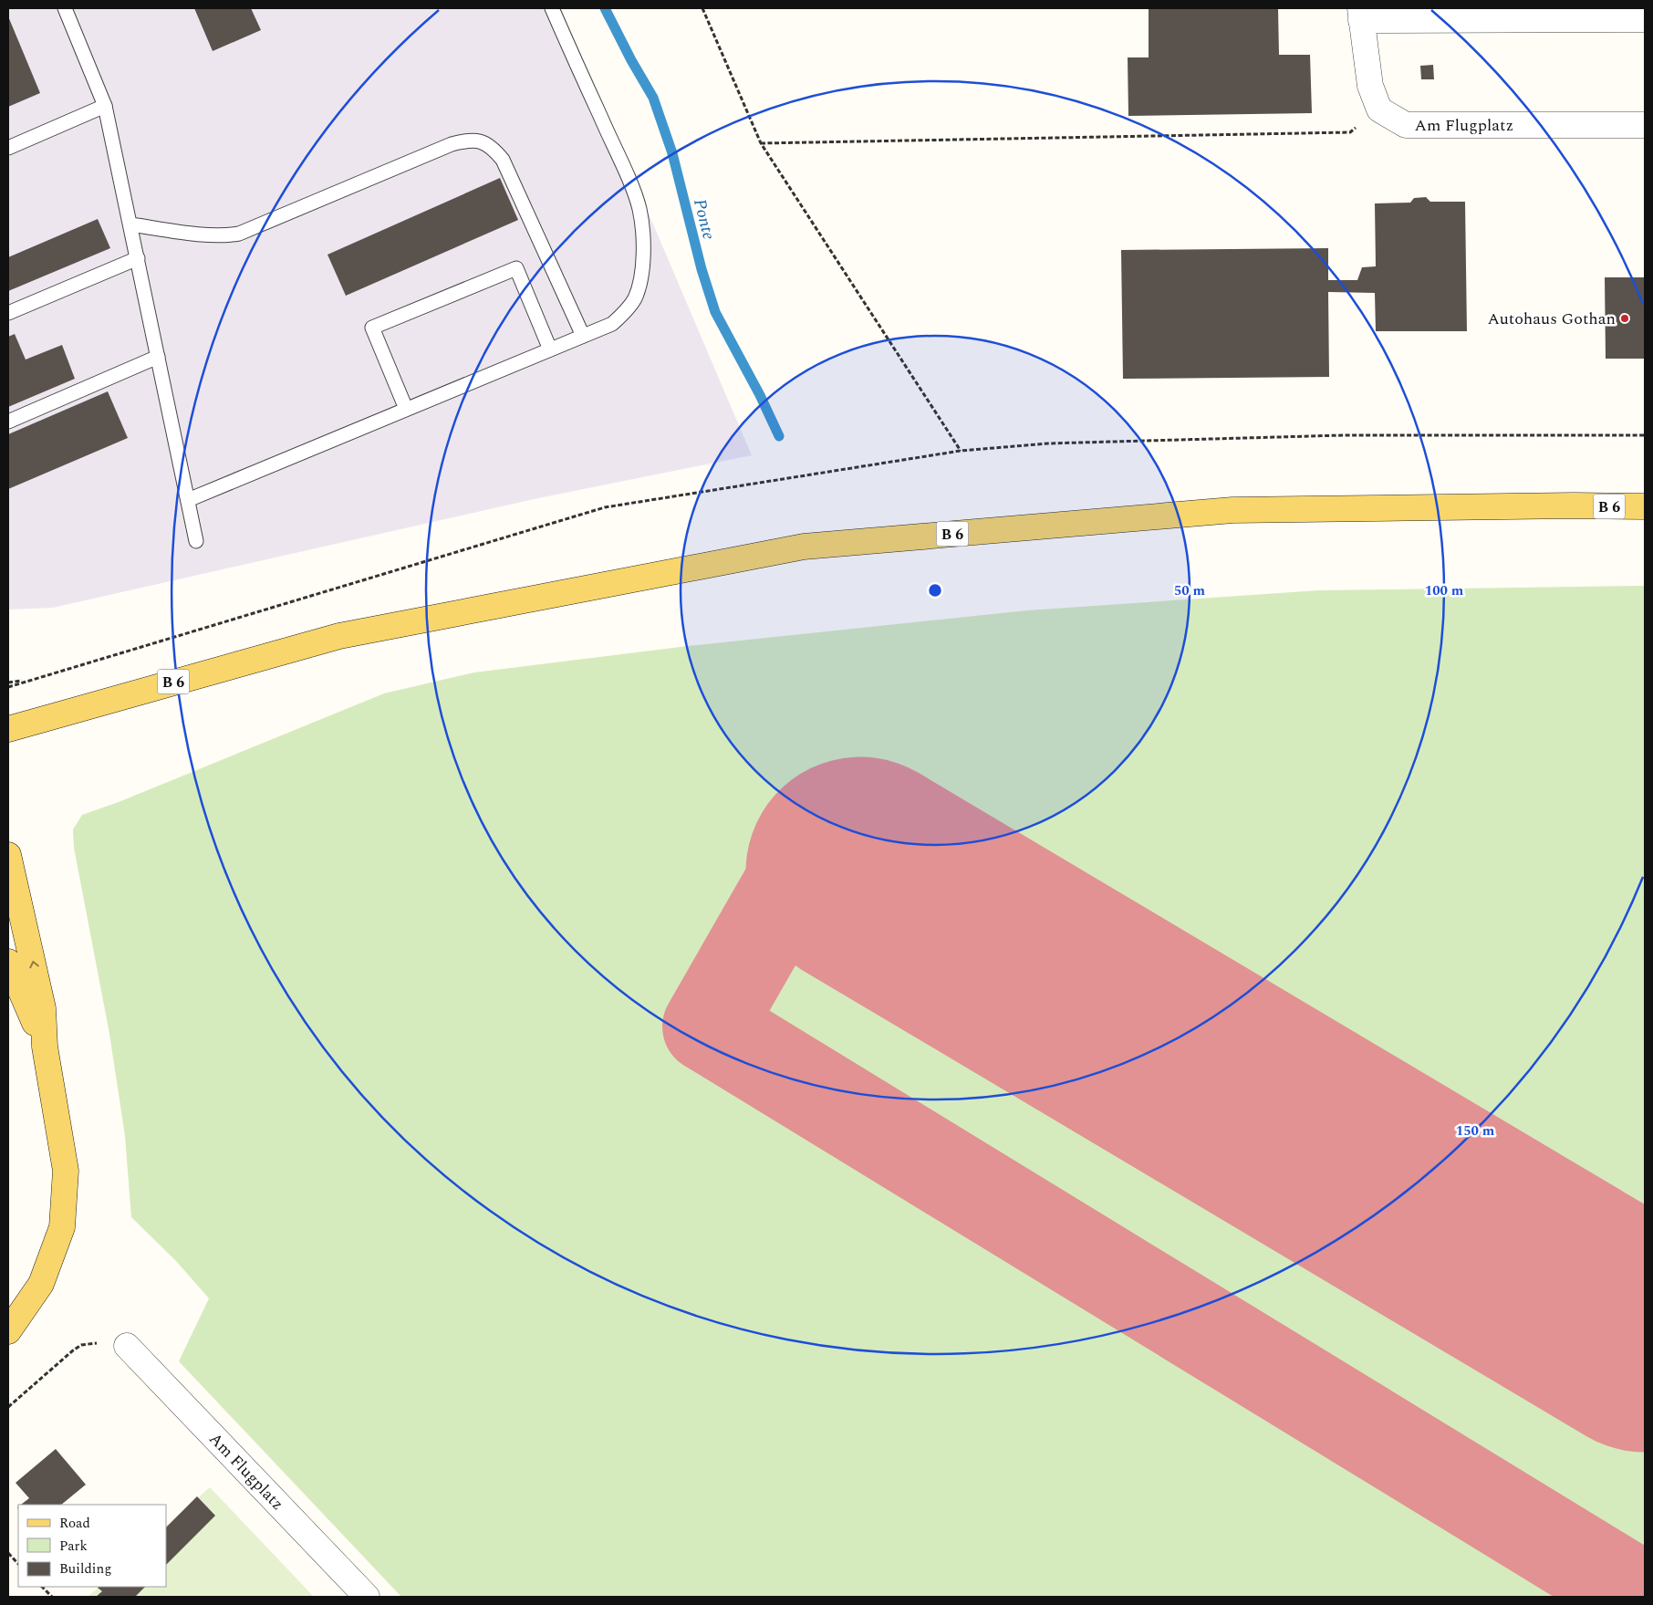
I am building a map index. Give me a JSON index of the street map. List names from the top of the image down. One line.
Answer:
{"streets":{"main road":["B 6"],"street":["Am Flugplatz"]},"water":["Ponte"],"places":["Autohaus Gothan"],"legend":["Road","Park","Building"],"rings":["50 m","100 m","150 m"]}
